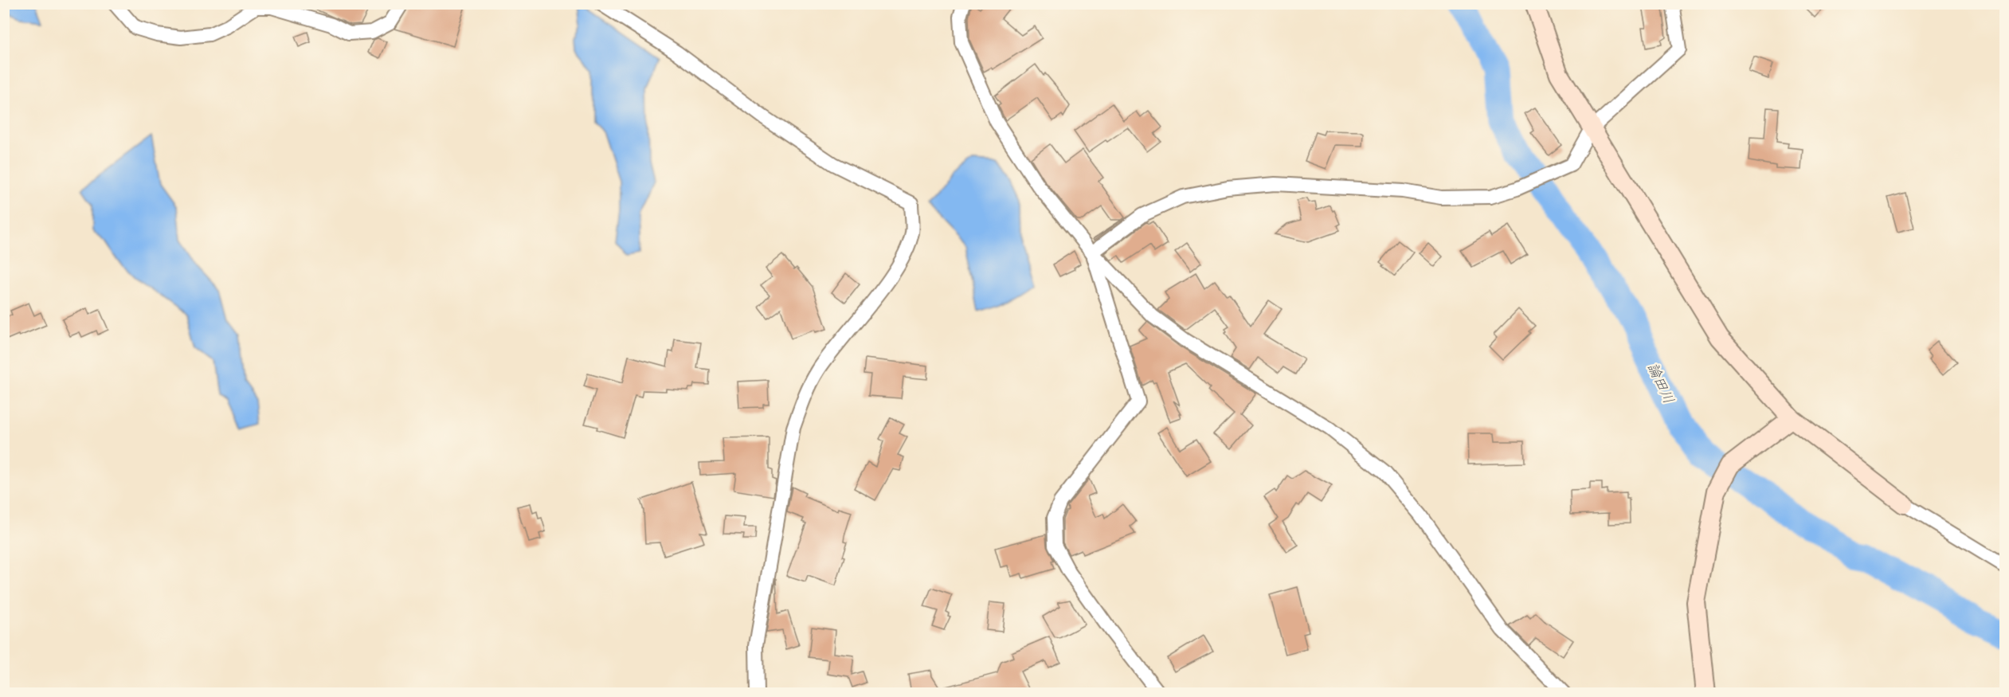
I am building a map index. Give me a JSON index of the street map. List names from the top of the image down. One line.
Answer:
{"water":["論田川"]}
